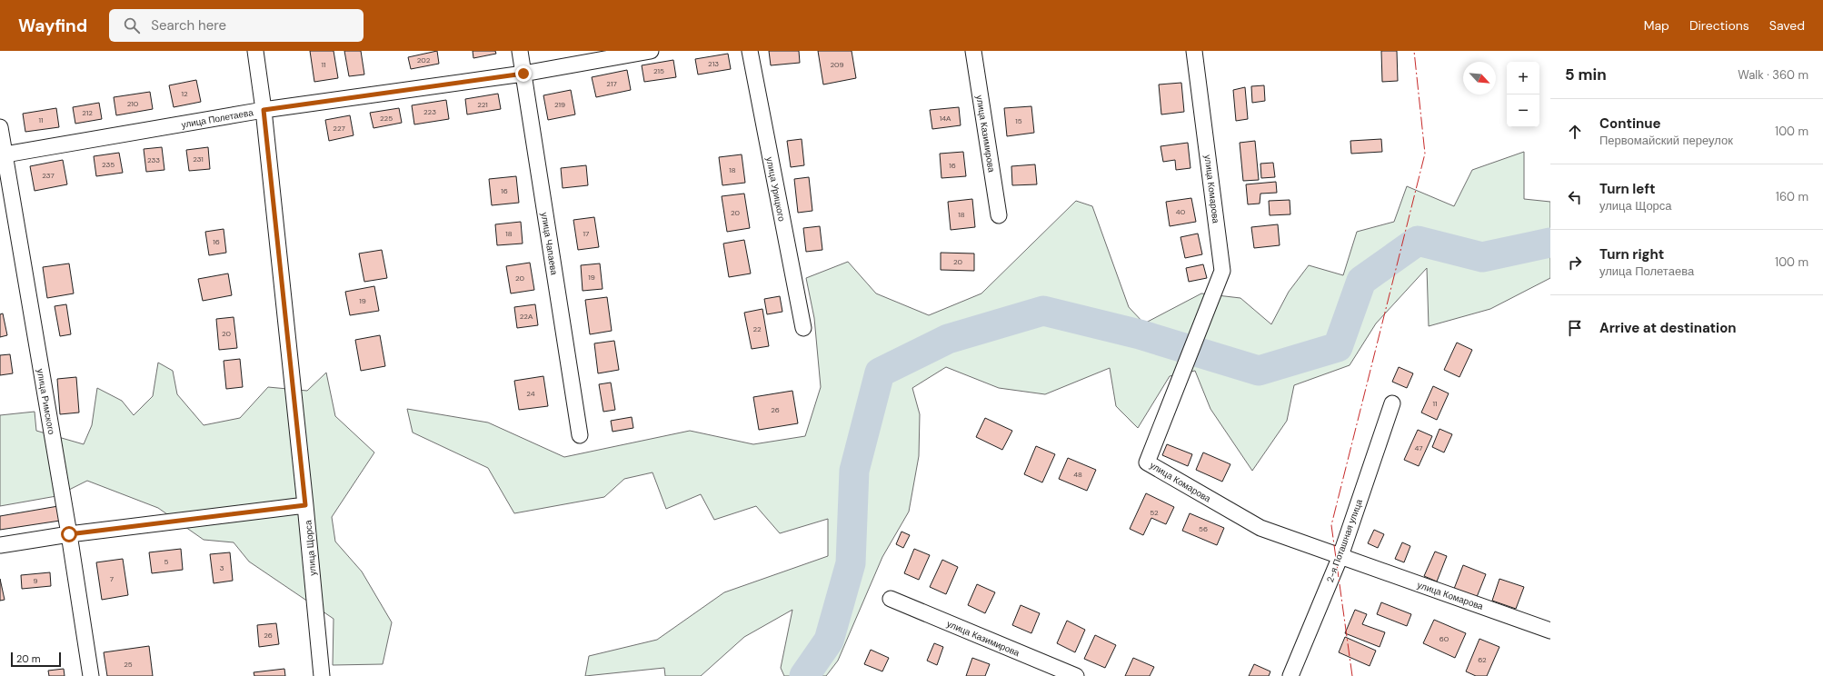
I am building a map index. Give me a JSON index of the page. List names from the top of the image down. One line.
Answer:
{"streets":{"street":["улица Полетаева","улица Казимирова","улица Урицкого","улица Комарова","улица Чапаева","улица Римского","2-я Поташная улица","улица Щорса"]},"crossings":[["улица Полетаева","улица Чапаева"],["улица Полетаева","улица Римского"],["улица Полетаева","улица Щорса"],["улица Комарова","2-я Поташная улица"]],"house_numbers":["202","213","11","209","215","217","12","210","221","219","223","212","225","14А","11","15","227","231","233","235","16","18","237","16","40","20","18","18","17","16","20","19","20","19","22А","22","20","24","11","26","47","48","52","56","5","3","7","9","26","60","62","25"],"scale_bar":"20 m","north":"bottom right","page":{"header":"Wayfind","search":"Search here","nav":["Map","Directions","Saved"],"heading":["5 min","Walk · 360 m"],"map_buttons":["+","−"],"list":[["Continue","Первомайский переулок","100 m"],["Turn left","улица Щорса","160 m"],["Turn right","улица Полетаева","100 m"],"Arrive at destination"],"scale":"20 m"}}
